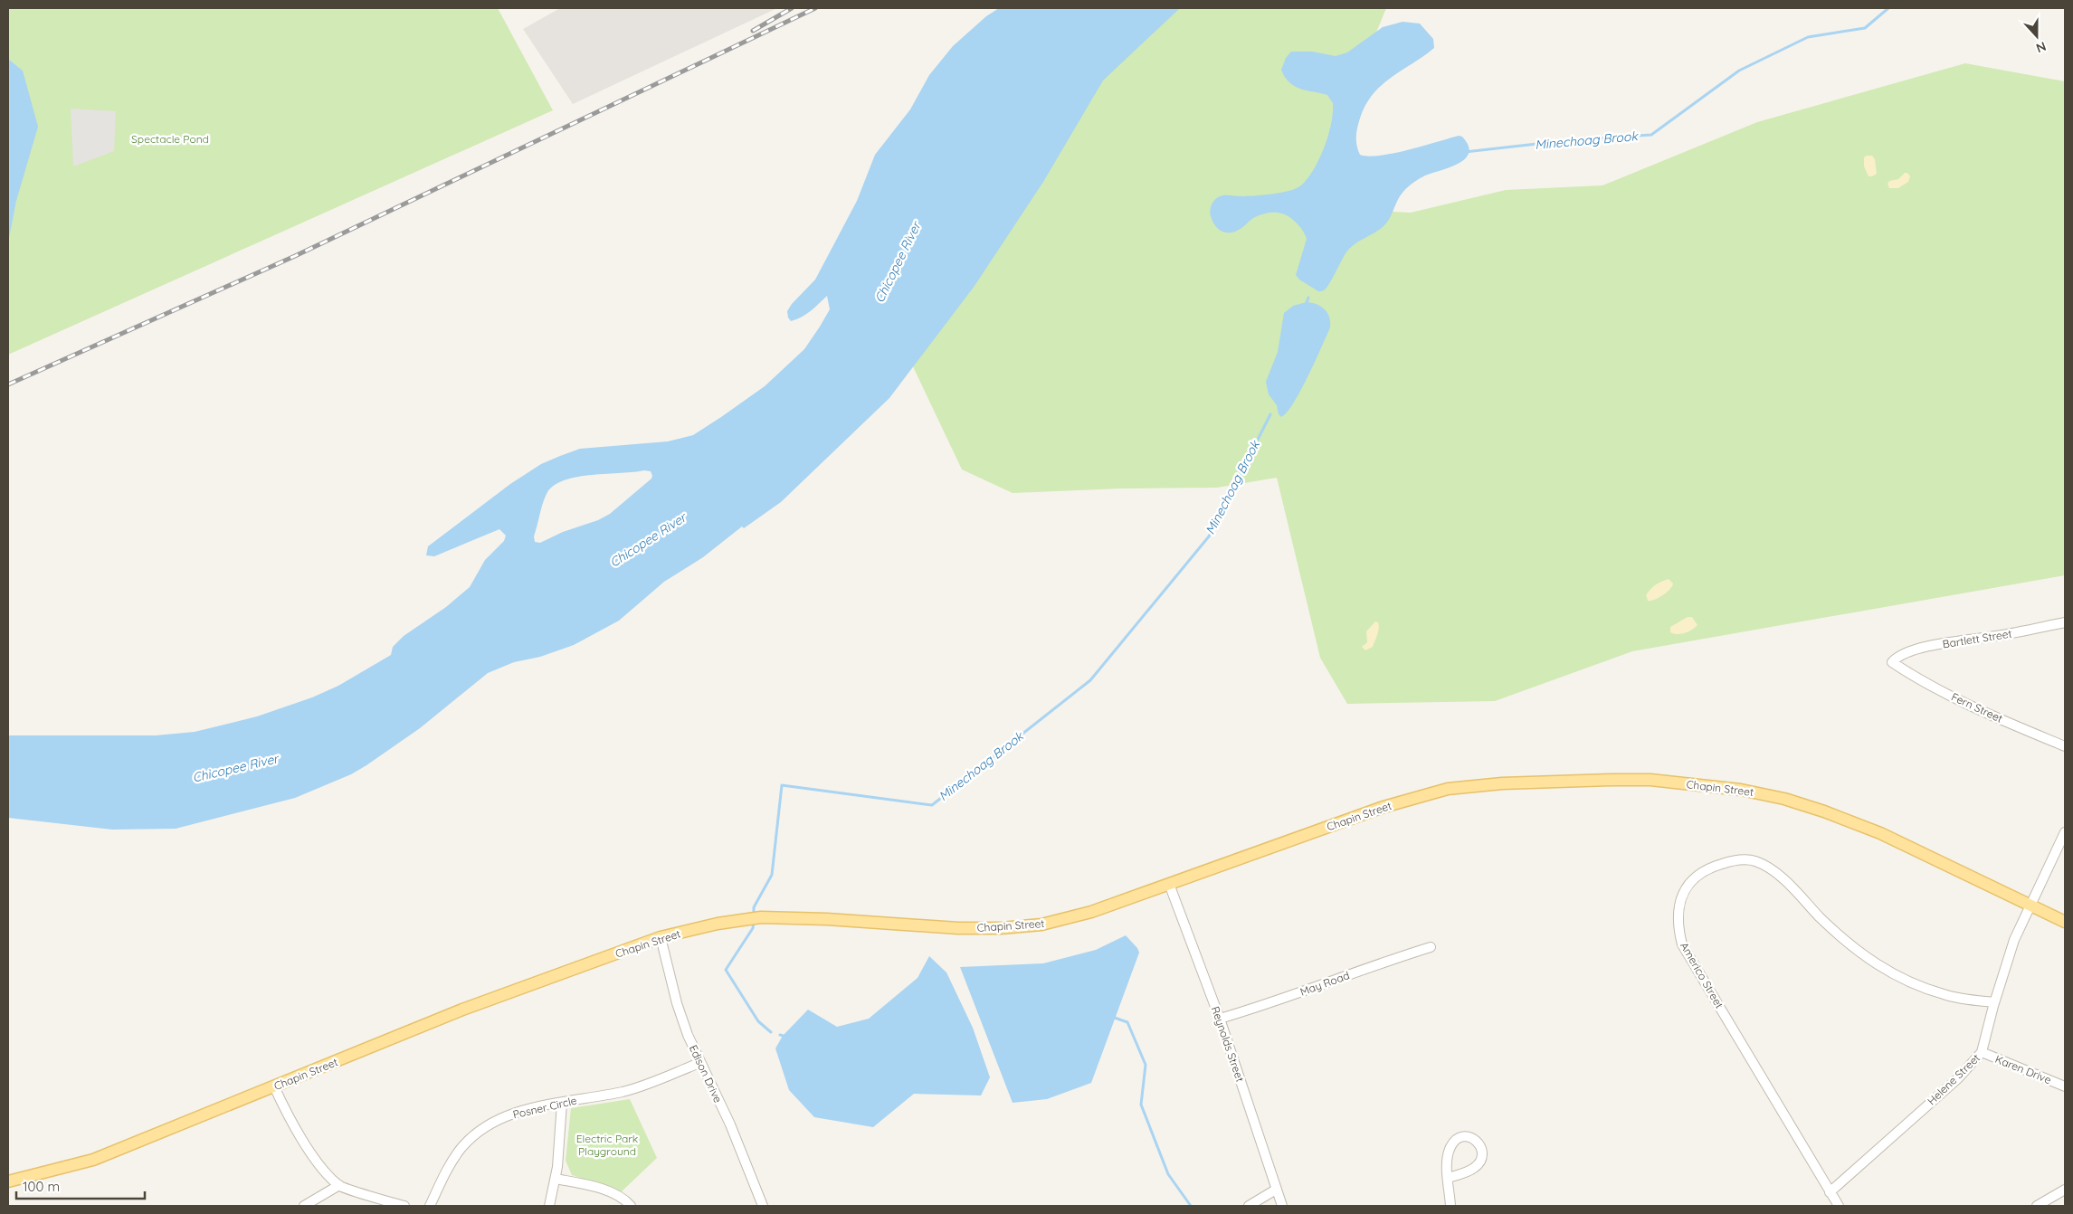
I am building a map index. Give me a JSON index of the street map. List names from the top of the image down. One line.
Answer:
{"streets":{"main road":["Chapin Street"],"street":["Bartlett Street","Fern Street","Americo Street","May Road","Reynolds Street","Karen Drive","Edison Drive","Helene Street","Posner Circle"]},"crossings":[["Bartlett Street","Fern Street"],["Chapin Street","Reynolds Street"],["Chapin Street","Edison Drive"],["Chapin Street","Helene Street"],["Americo Street","Helene Street"],["May Road","Reynolds Street"],["Karen Drive","Helene Street"],["Edison Drive","Posner Circle"]],"water":["Minechoag Brook","Chicopee River"],"parks":["Spectacle Pond","Electric Park Playground"],"scale_bar":"100 m","north":"bottom"}
